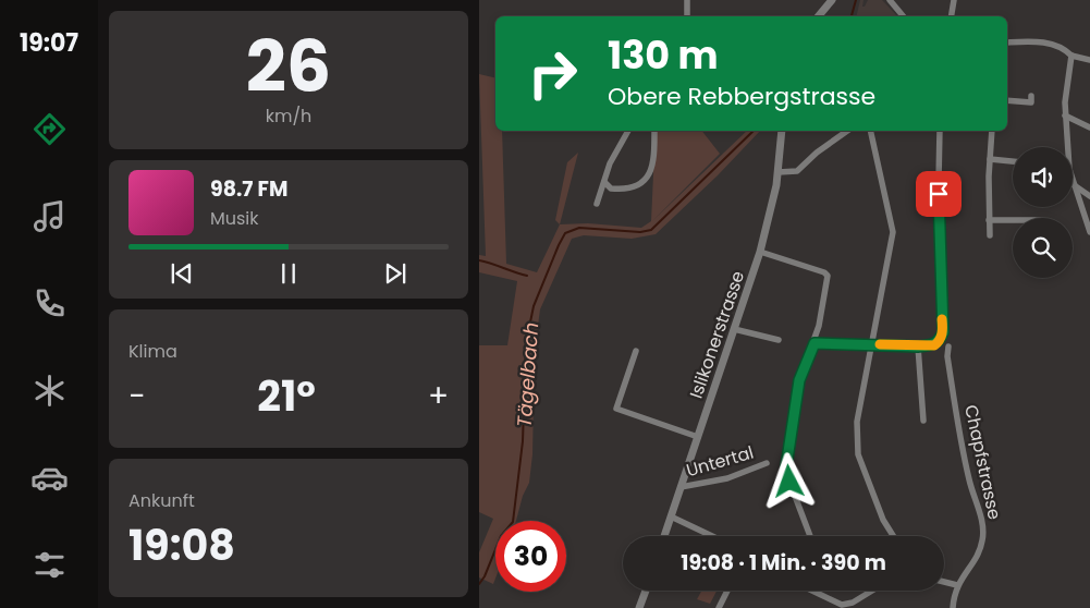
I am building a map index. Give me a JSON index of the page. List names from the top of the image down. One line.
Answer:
{"streets":{"street":["Islikonerstrasse","Untertal","Chapfstrasse"]},"crossings":[["Islikonerstrasse","Untertal"]],"water":["Tägelbach"],"page":{"tabs":"19:07","tile":[["26","km/h"],"Klima",["Ankunft","19:08"]],"turn":["130 m","Obere Rebbergstrasse"],"song":["98.7 FM","Musik"],"heat":["−","21°","+"],"limit":"30","trip":"19:08 · 1 Min. · 390 m"}}
